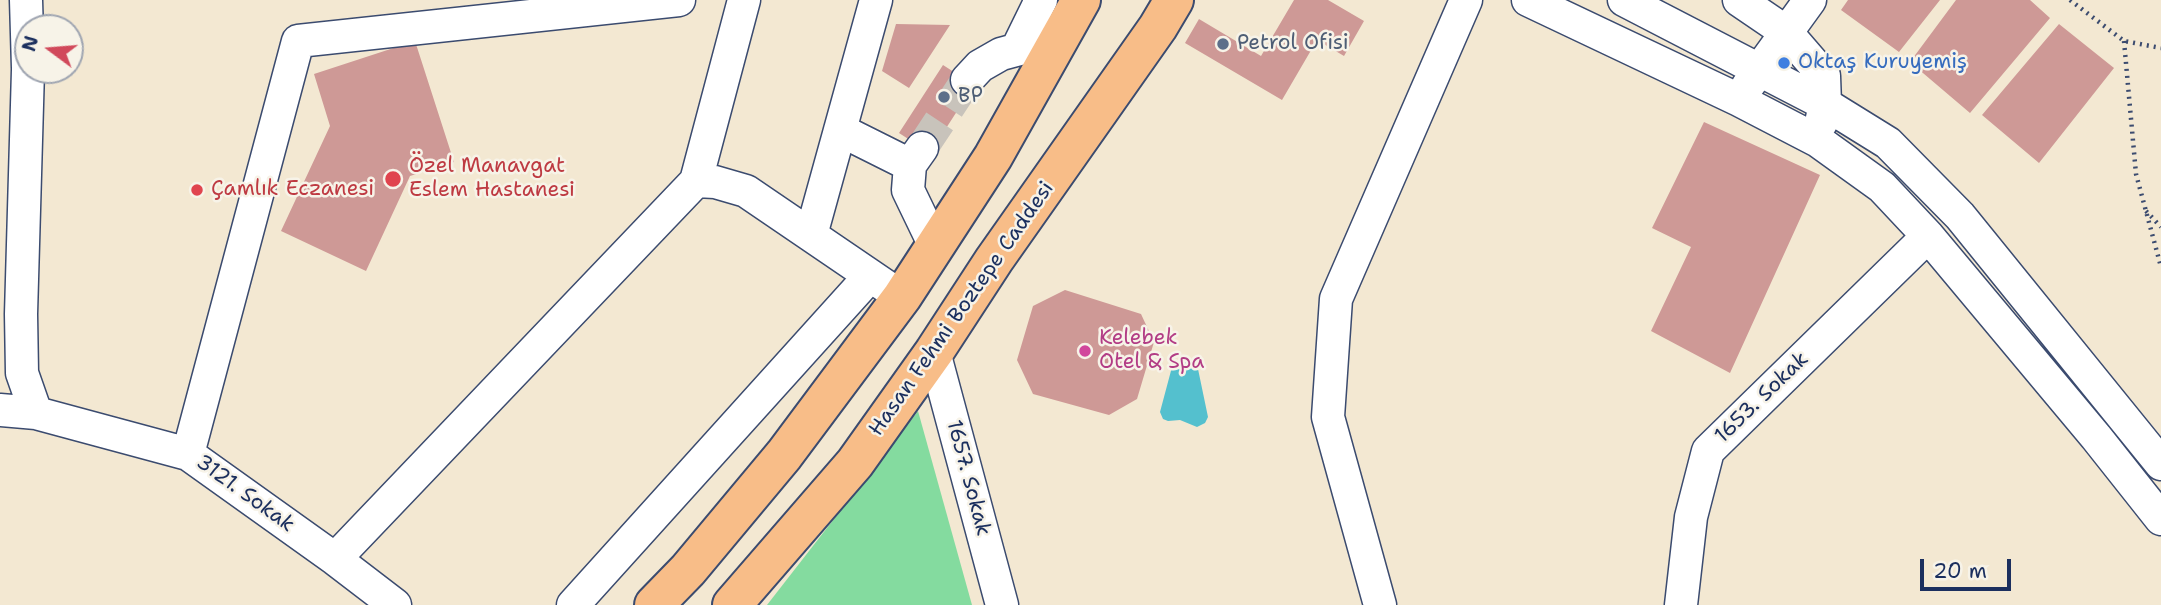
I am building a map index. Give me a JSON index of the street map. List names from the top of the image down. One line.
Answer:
{"streets":{"main road":["Hasan Fehmi Boztepe Caddesi"],"street":["1653. Sokak","1657. Sokak","3121. Sokak"]},"crossings":[["Hasan Fehmi Boztepe Caddesi","1657. Sokak"]],"places":["Petrol Ofisi","Oktaş Kuruyemiş","BP","Özel Manavgat Eslem Hastanesi","Çamlık Eczanesi","Kelebek Otel & Spa"],"scale_bar":"20 m","north":"left"}
